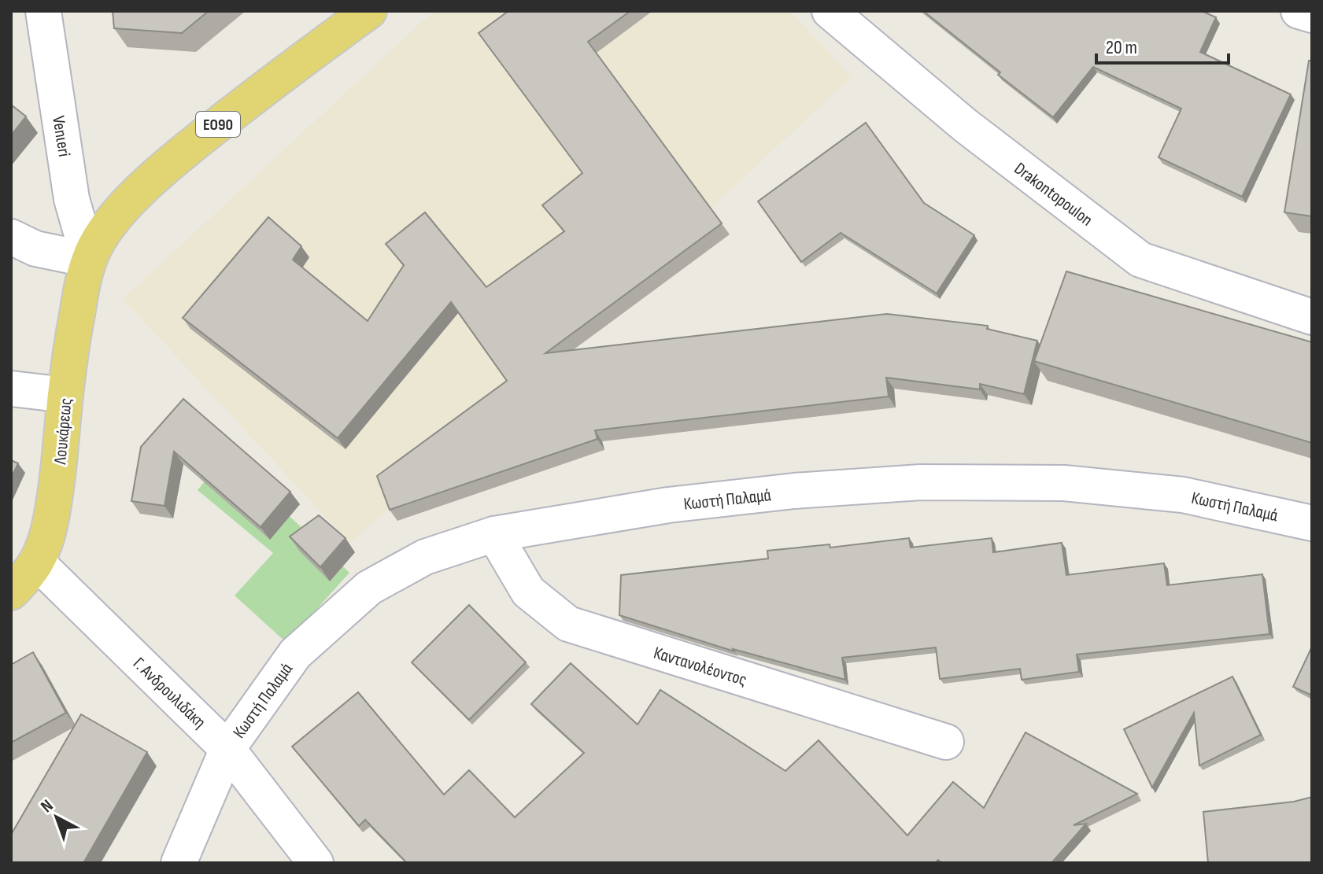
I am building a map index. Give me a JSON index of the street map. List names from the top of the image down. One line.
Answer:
{"streets":{"main road":["ΕΟ90","Λουκάρεως"],"street":["Venιeri","Drakontopoulon","Κωστή Παλαμά","Καντανολέοντος","Γ. Ανδρουλιδάκη"]},"crossings":[["ΕΟ90","Venιeri"],["ΕΟ90","Λουκάρεως"],["Venιeri","Λουκάρεως"],["Λουκάρεως","Γ. Ανδρουλιδάκη"],["Κωστή Παλαμά","Καντανολέοντος"],["Κωστή Παλαμά","Γ. Ανδρουλιδάκη"]],"scale_bar":"20 m","north":"top left"}
